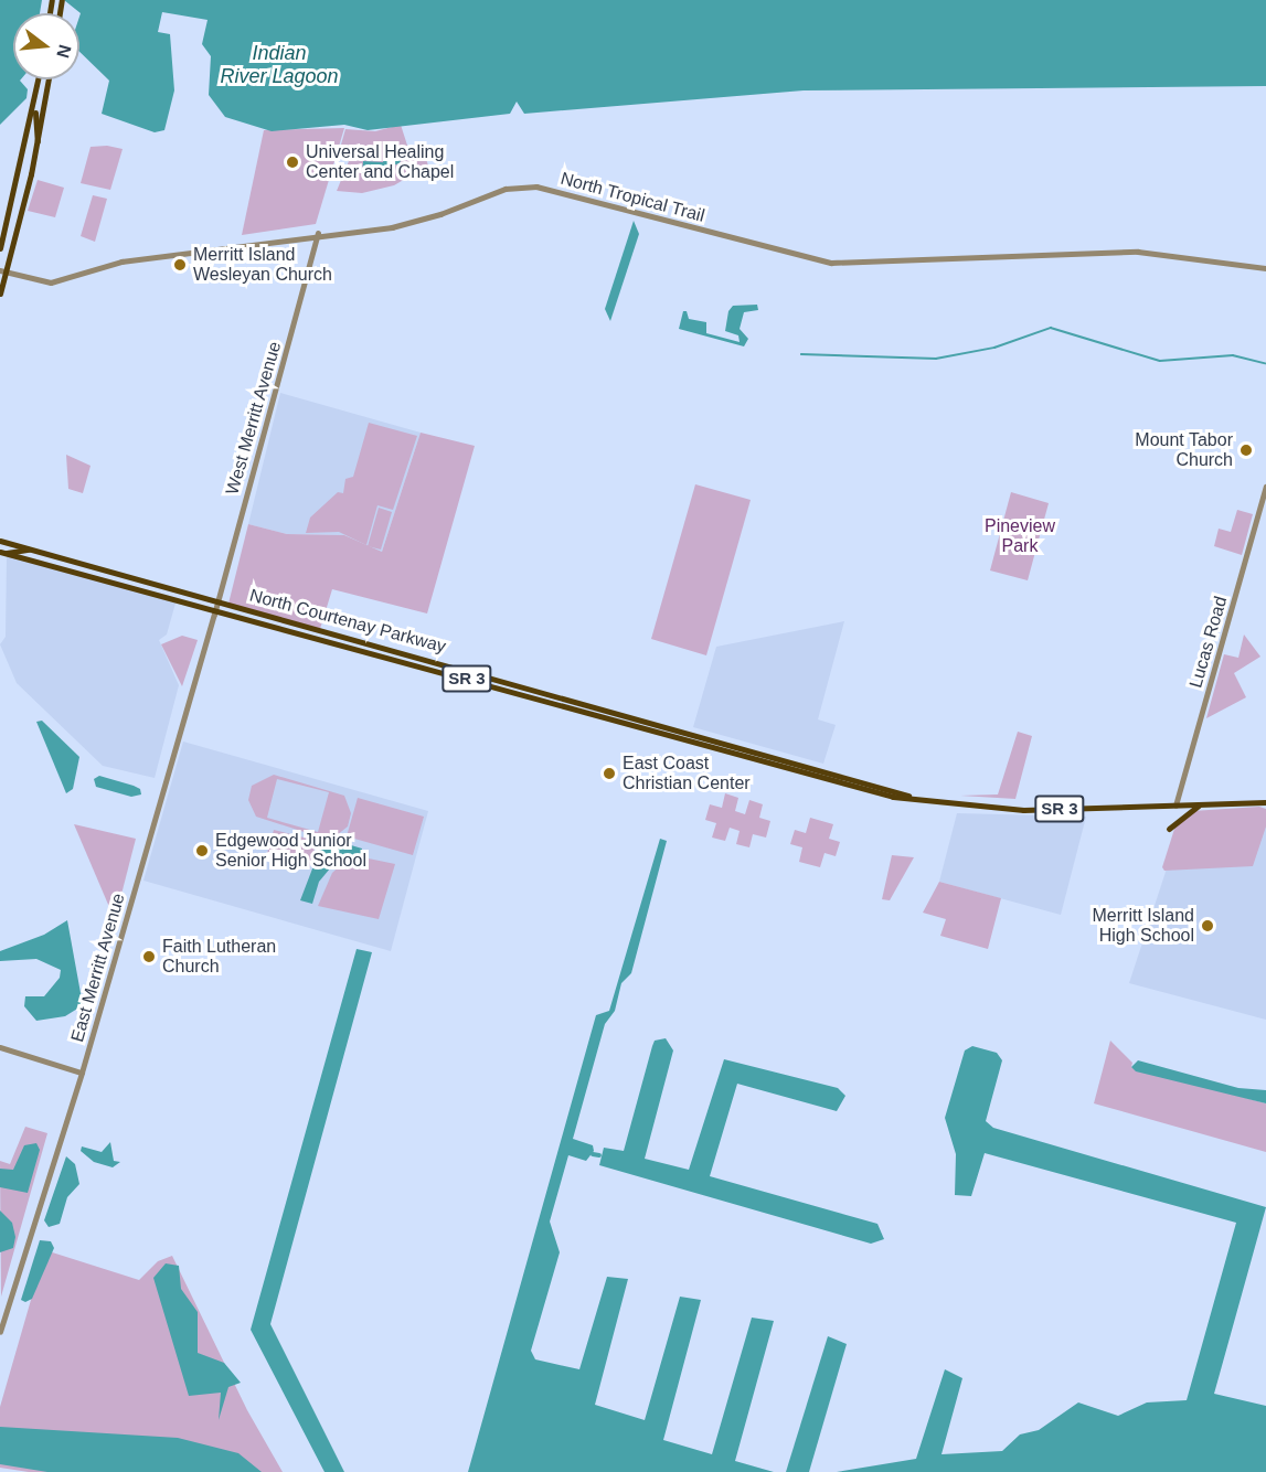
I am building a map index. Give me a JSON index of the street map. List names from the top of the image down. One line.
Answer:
{"streets":{"main road":["North Courtenay Parkway","SR 3"],"street":["North Tropical Trail","West Merritt Avenue","Lucas Road","East Merritt Avenue"]},"crossings":[["North Tropical Trail","West Merritt Avenue"],["West Merritt Avenue","North Courtenay Parkway"],["West Merritt Avenue","East Merritt Avenue"],["North Courtenay Parkway","Lucas Road"],["North Courtenay Parkway","East Merritt Avenue"]],"water":["Indian River Lagoon"],"parks":["Pineview Park"],"places":["Universal Healing Center and Chapel","Merritt Island Wesleyan Church","Mount Tabor Church","East Coast Christian Center","Edgewood Junior Senior High School","Merritt Island High School","Faith Lutheran Church"],"north":"right"}
